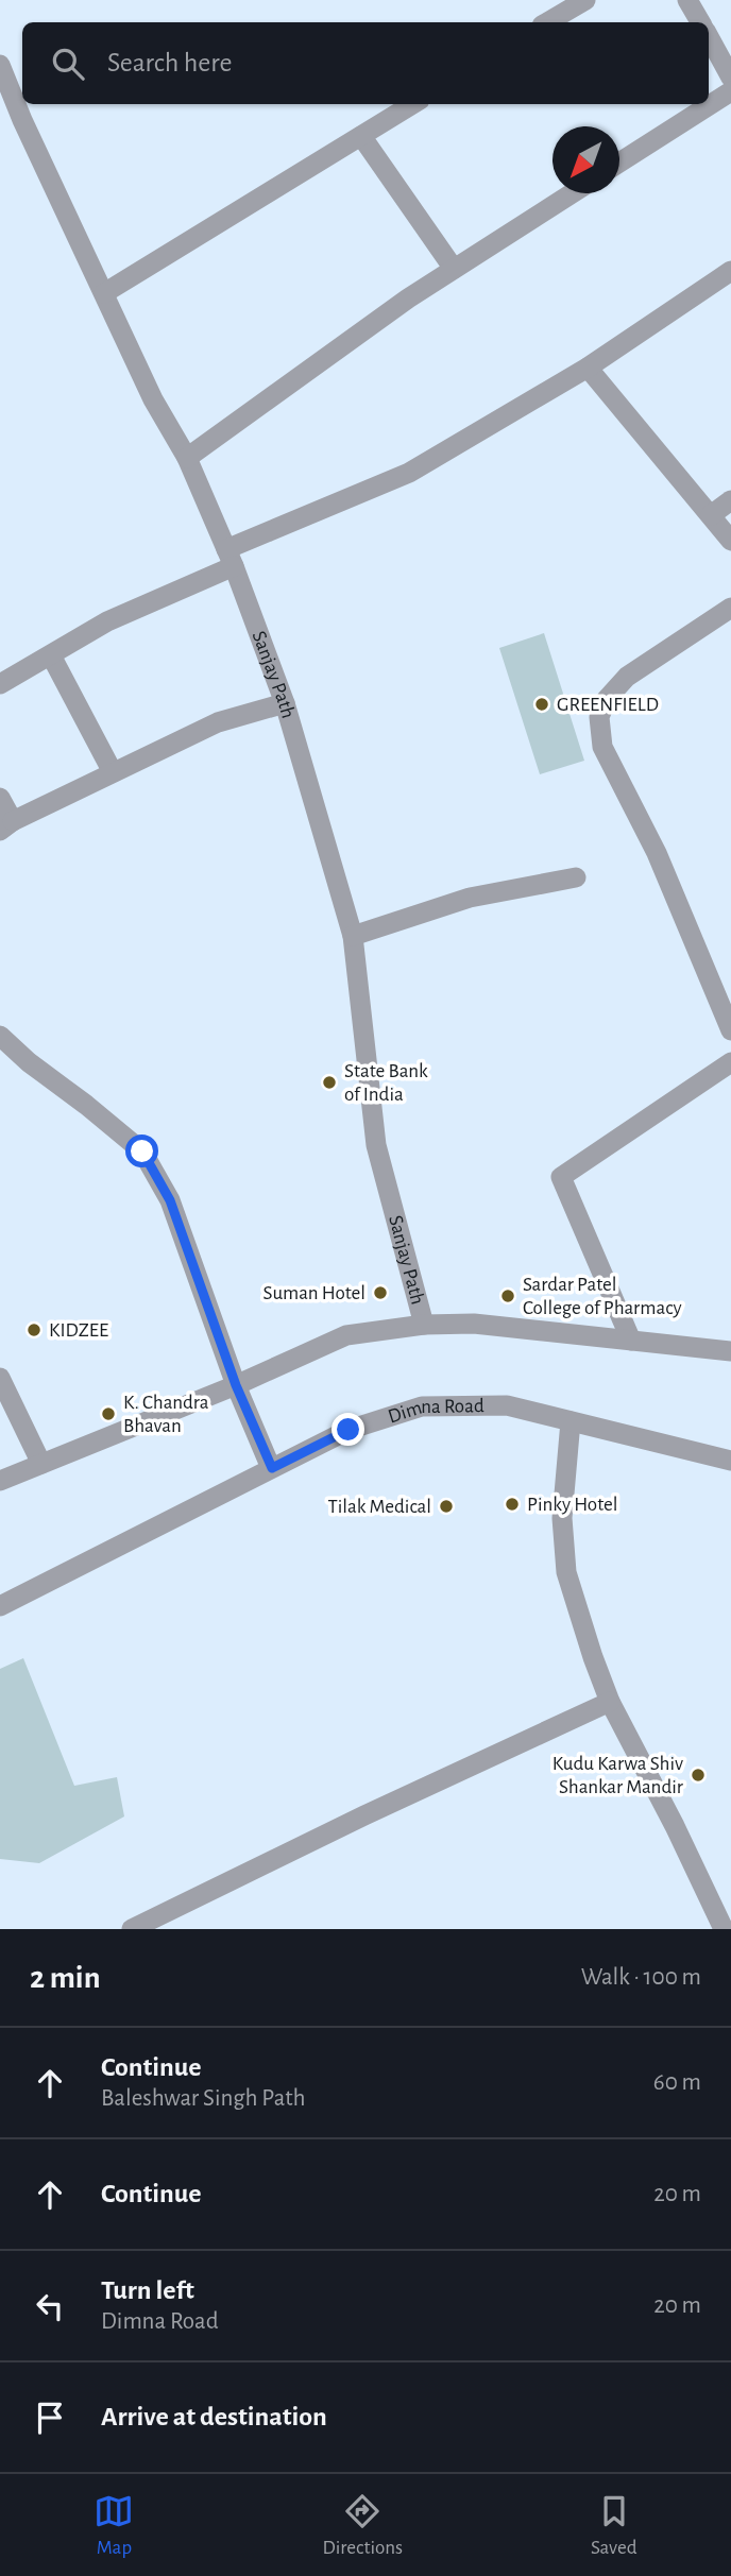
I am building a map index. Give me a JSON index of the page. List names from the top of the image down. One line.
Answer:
{"streets":{"street":["Sanjay Path","Dimna Road"]},"places":["GREENFIELD","State Bank of India","Suman Hotel","Sardar Patel College of Pharmacy","KIDZEE","K. Chandra Bhavan","Pinky Hotel","Tilak Medical","Kudu Karwa Shiv Shankar Mandir"],"north":"bottom left","page":{"search":"Search here","heading":["2 min","Walk · 100 m"],"list":[["Continue","Baleshwar Singh Path","60 m"],["Continue","20 m"],["Turn left","Dimna Road","20 m"],"Arrive at destination"],"nav":["Map","Directions","Saved"]}}
